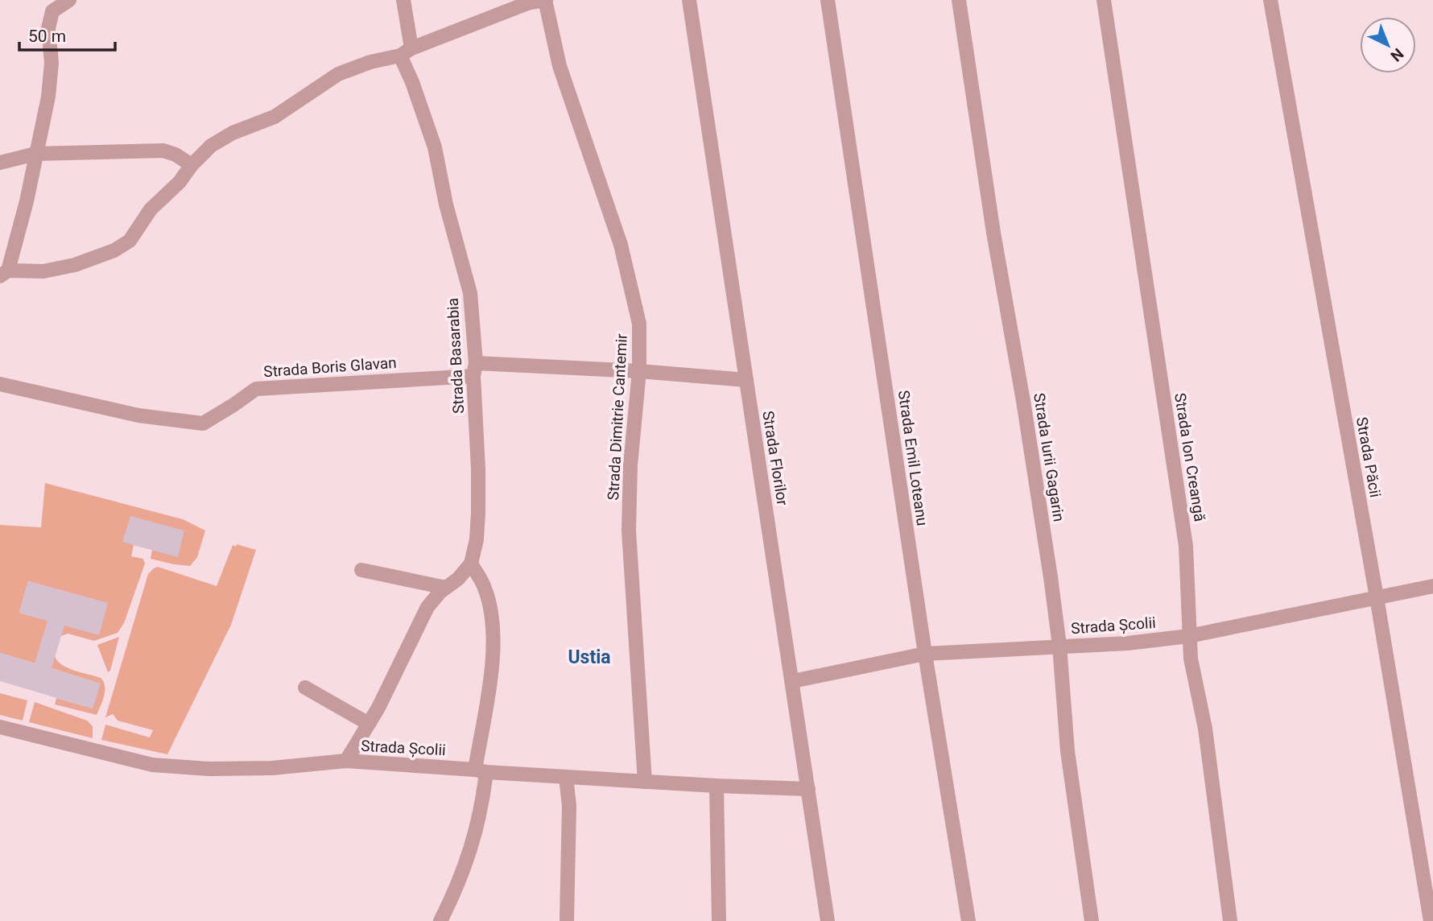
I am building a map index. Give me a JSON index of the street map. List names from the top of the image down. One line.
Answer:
{"streets":{"street":["Strada Basarabia","Strada Boris Glavan","Strada Dimitrie Cantemir","Strada Iurii Gagarin","Strada Ion Creangă","Strada Păcii","Strada Florilor","Strada Emil Loteanu","Strada Școlii"]},"crossings":[["Strada Basarabia","Strada Boris Glavan"],["Strada Boris Glavan","Strada Dimitrie Cantemir"],["Strada Boris Glavan","Strada Florilor"],["Strada Dimitrie Cantemir","Strada Școlii"],["Strada Iurii Gagarin","Strada Școlii"],["Strada Ion Creangă","Strada Școlii"],["Strada Păcii","Strada Școlii"],["Strada Florilor","Strada Școlii"],["Strada Emil Loteanu","Strada Școlii"]],"districts":["Ustia"],"scale_bar":"50 m","north":"bottom right"}
